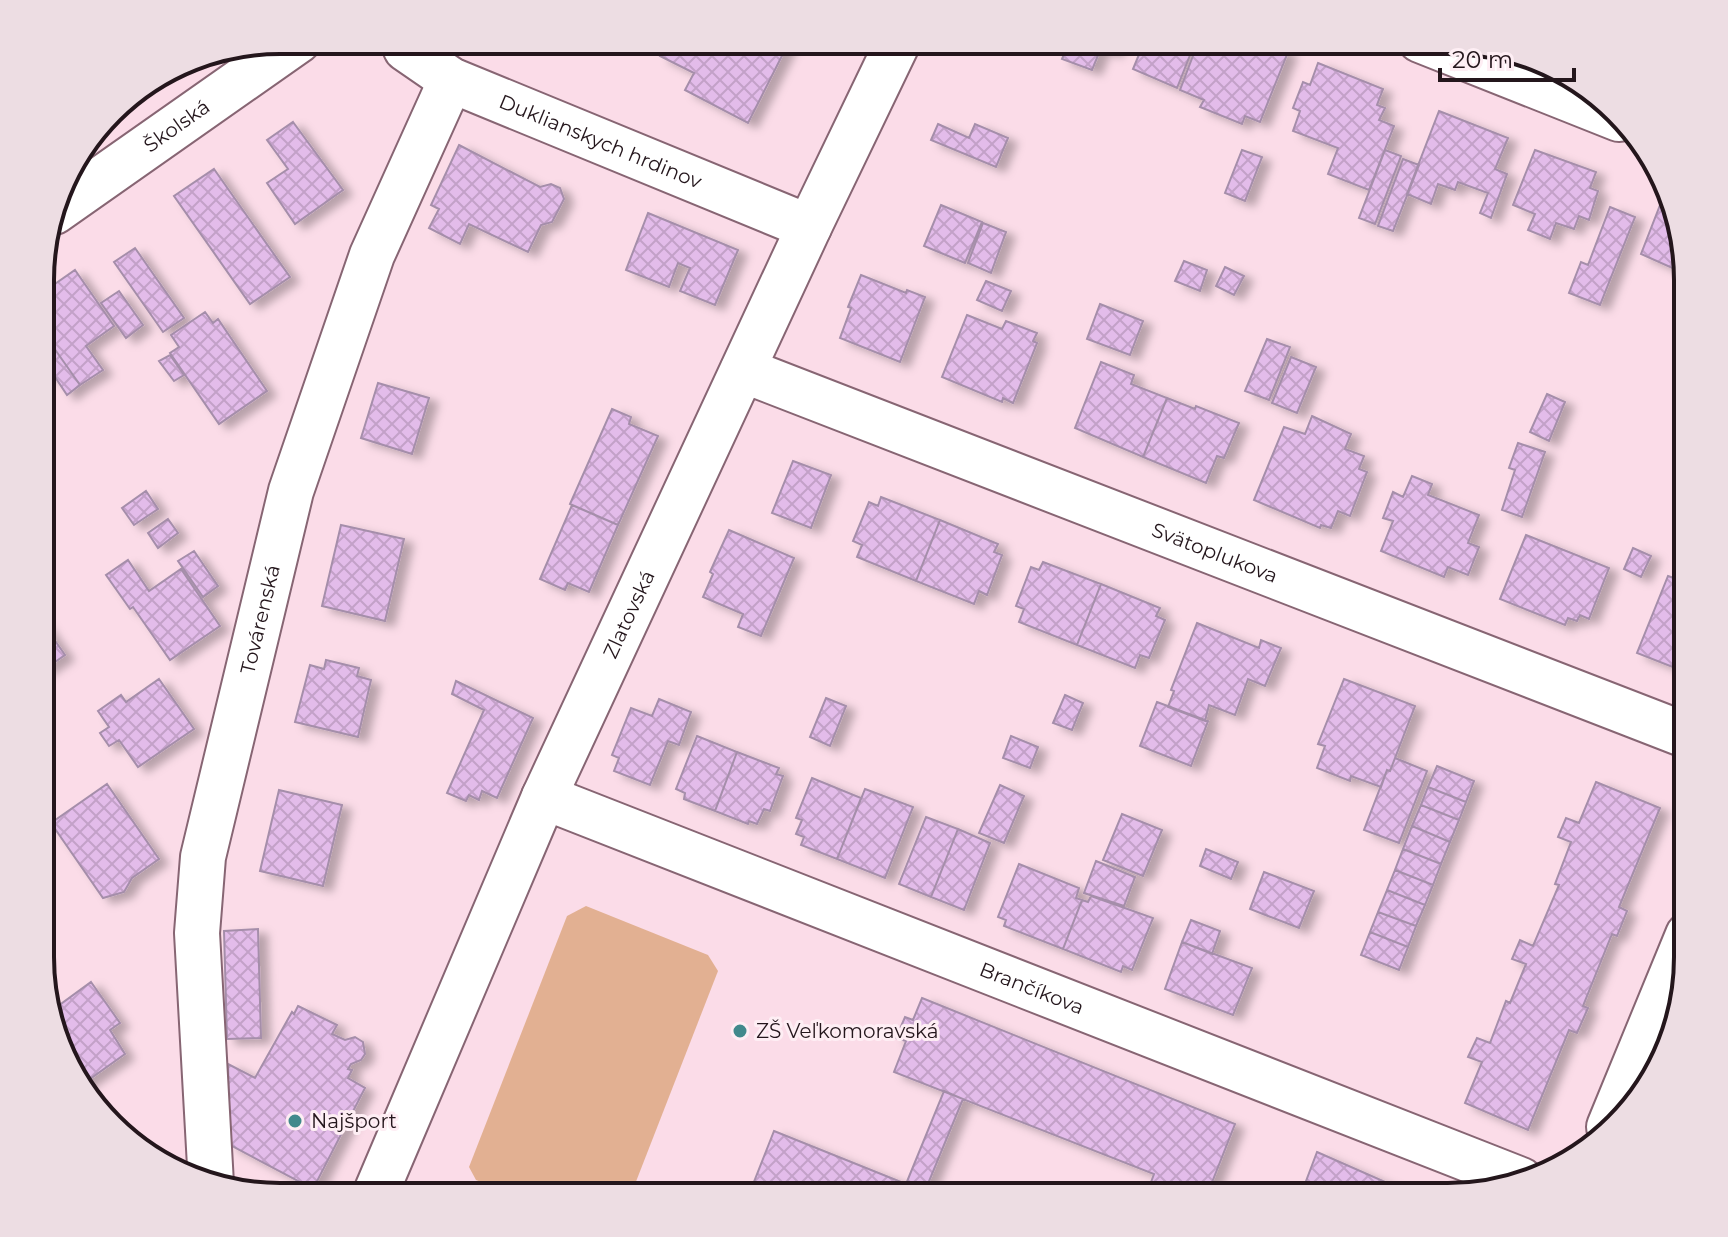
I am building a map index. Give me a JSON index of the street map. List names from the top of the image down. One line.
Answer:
{"streets":{"street":["Školská","Duklianskych hrdinov","Svätoplukova","Zlatovská","Továrenská","Brančíkova"]},"crossings":[["Duklianskych hrdinov","Zlatovská"],["Duklianskych hrdinov","Továrenská"],["Svätoplukova","Zlatovská"],["Zlatovská","Brančíkova"]],"places":["ZŠ Veľkomoravská","Najšport"],"scale_bar":"20 m"}
